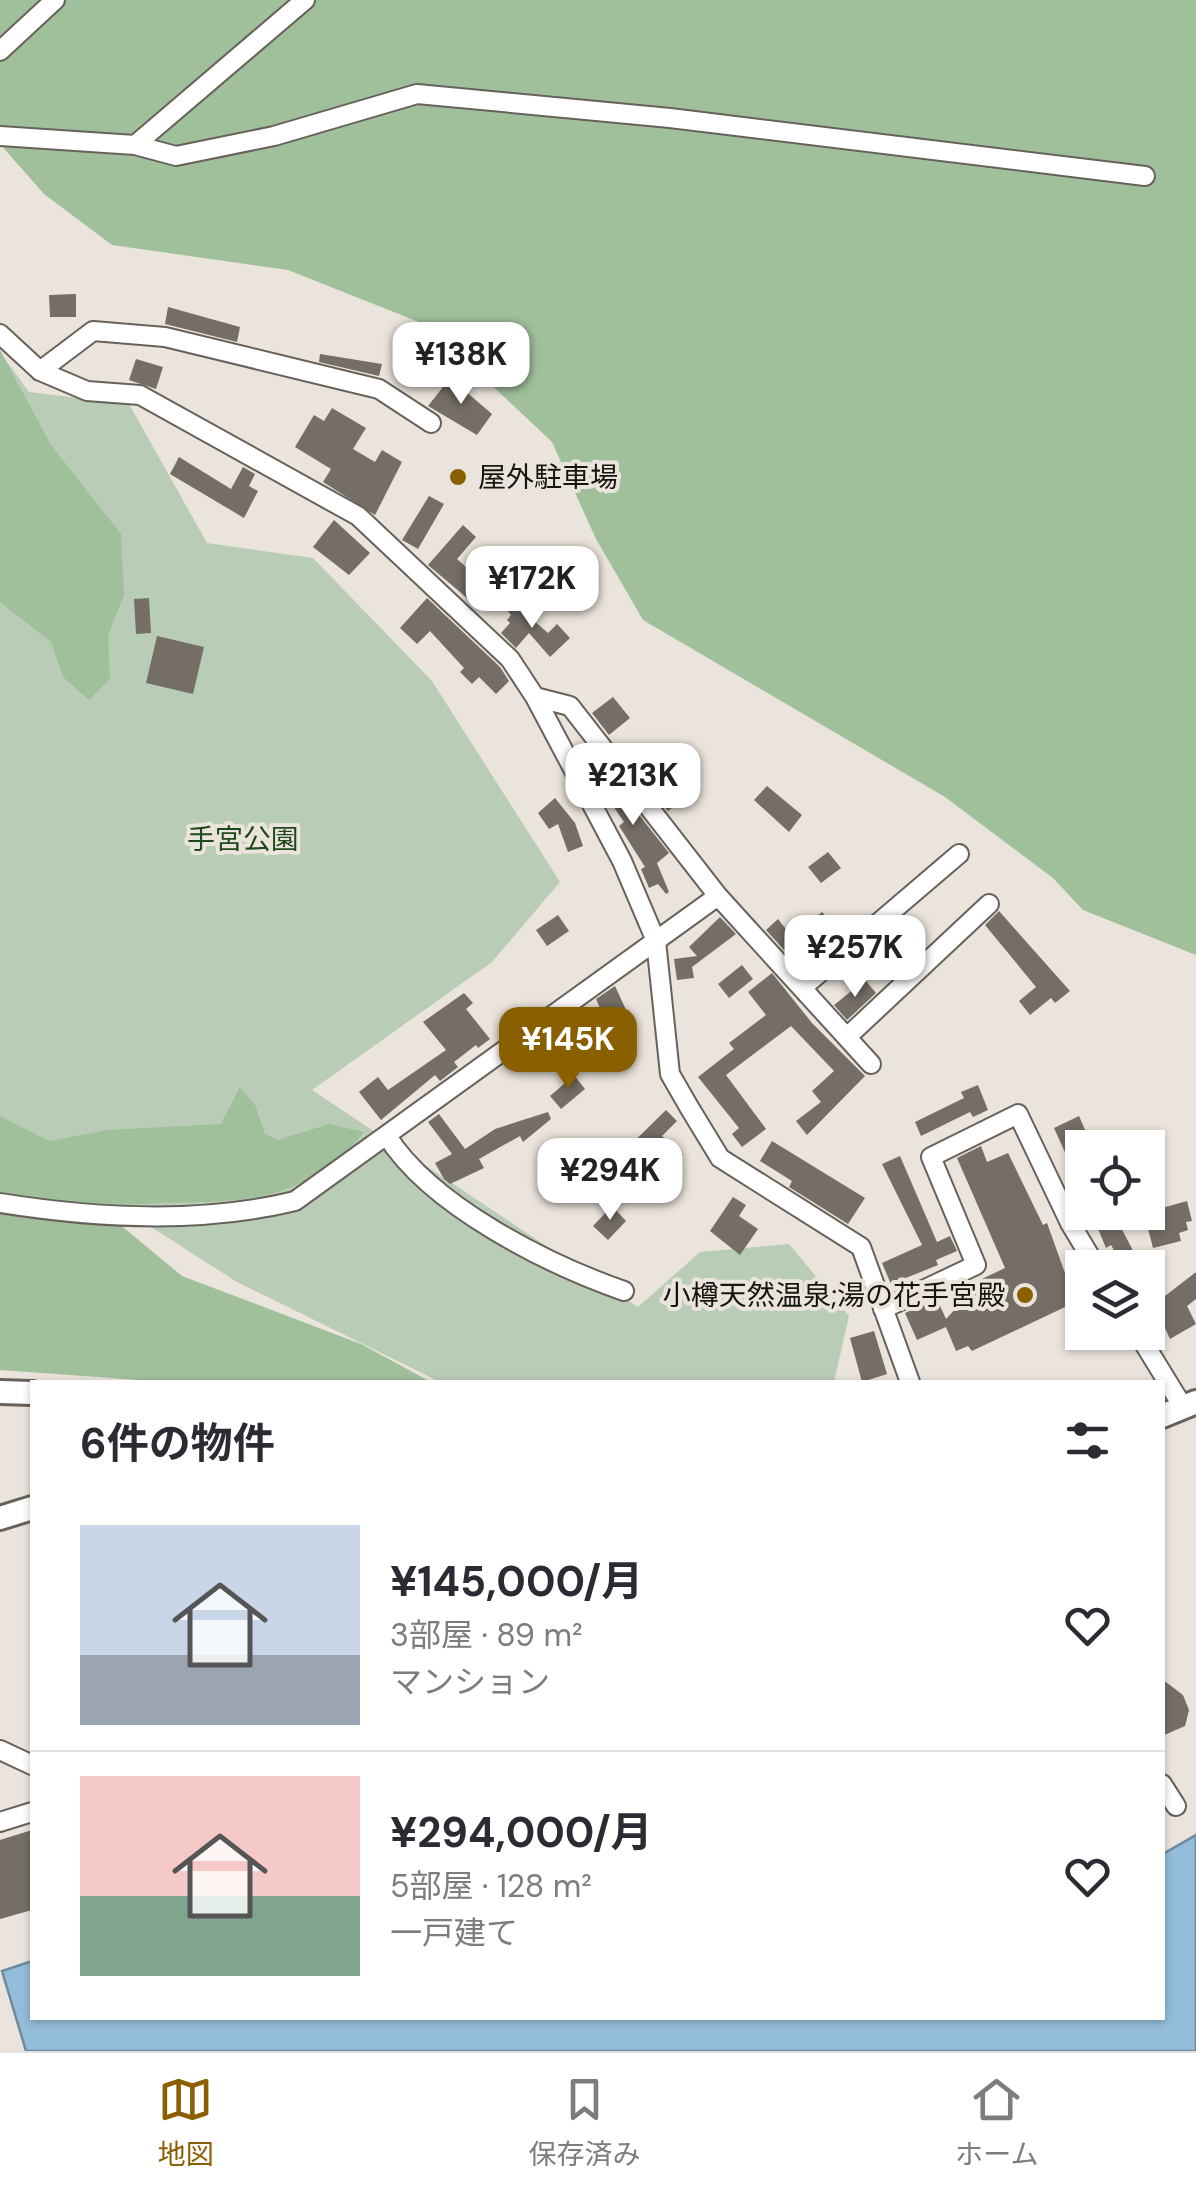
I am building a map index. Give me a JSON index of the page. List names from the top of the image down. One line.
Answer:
{"parks":["手宮公園"],"places":["屋外駐車場","小樽天然温泉;湯の花手宮殿"],"page":{"price":["¥138K","¥172K","¥213K","¥257K","¥145K","¥294K"],"heading":"6件の物件","list":[{"name":"¥145,000/月","note":"3部屋 · 89 m² · マンション"},{"name":"¥294,000/月","note":"5部屋 · 128 m² · 一戸建て"}],"tabs":["地図","保存済み","ホーム"]}}
